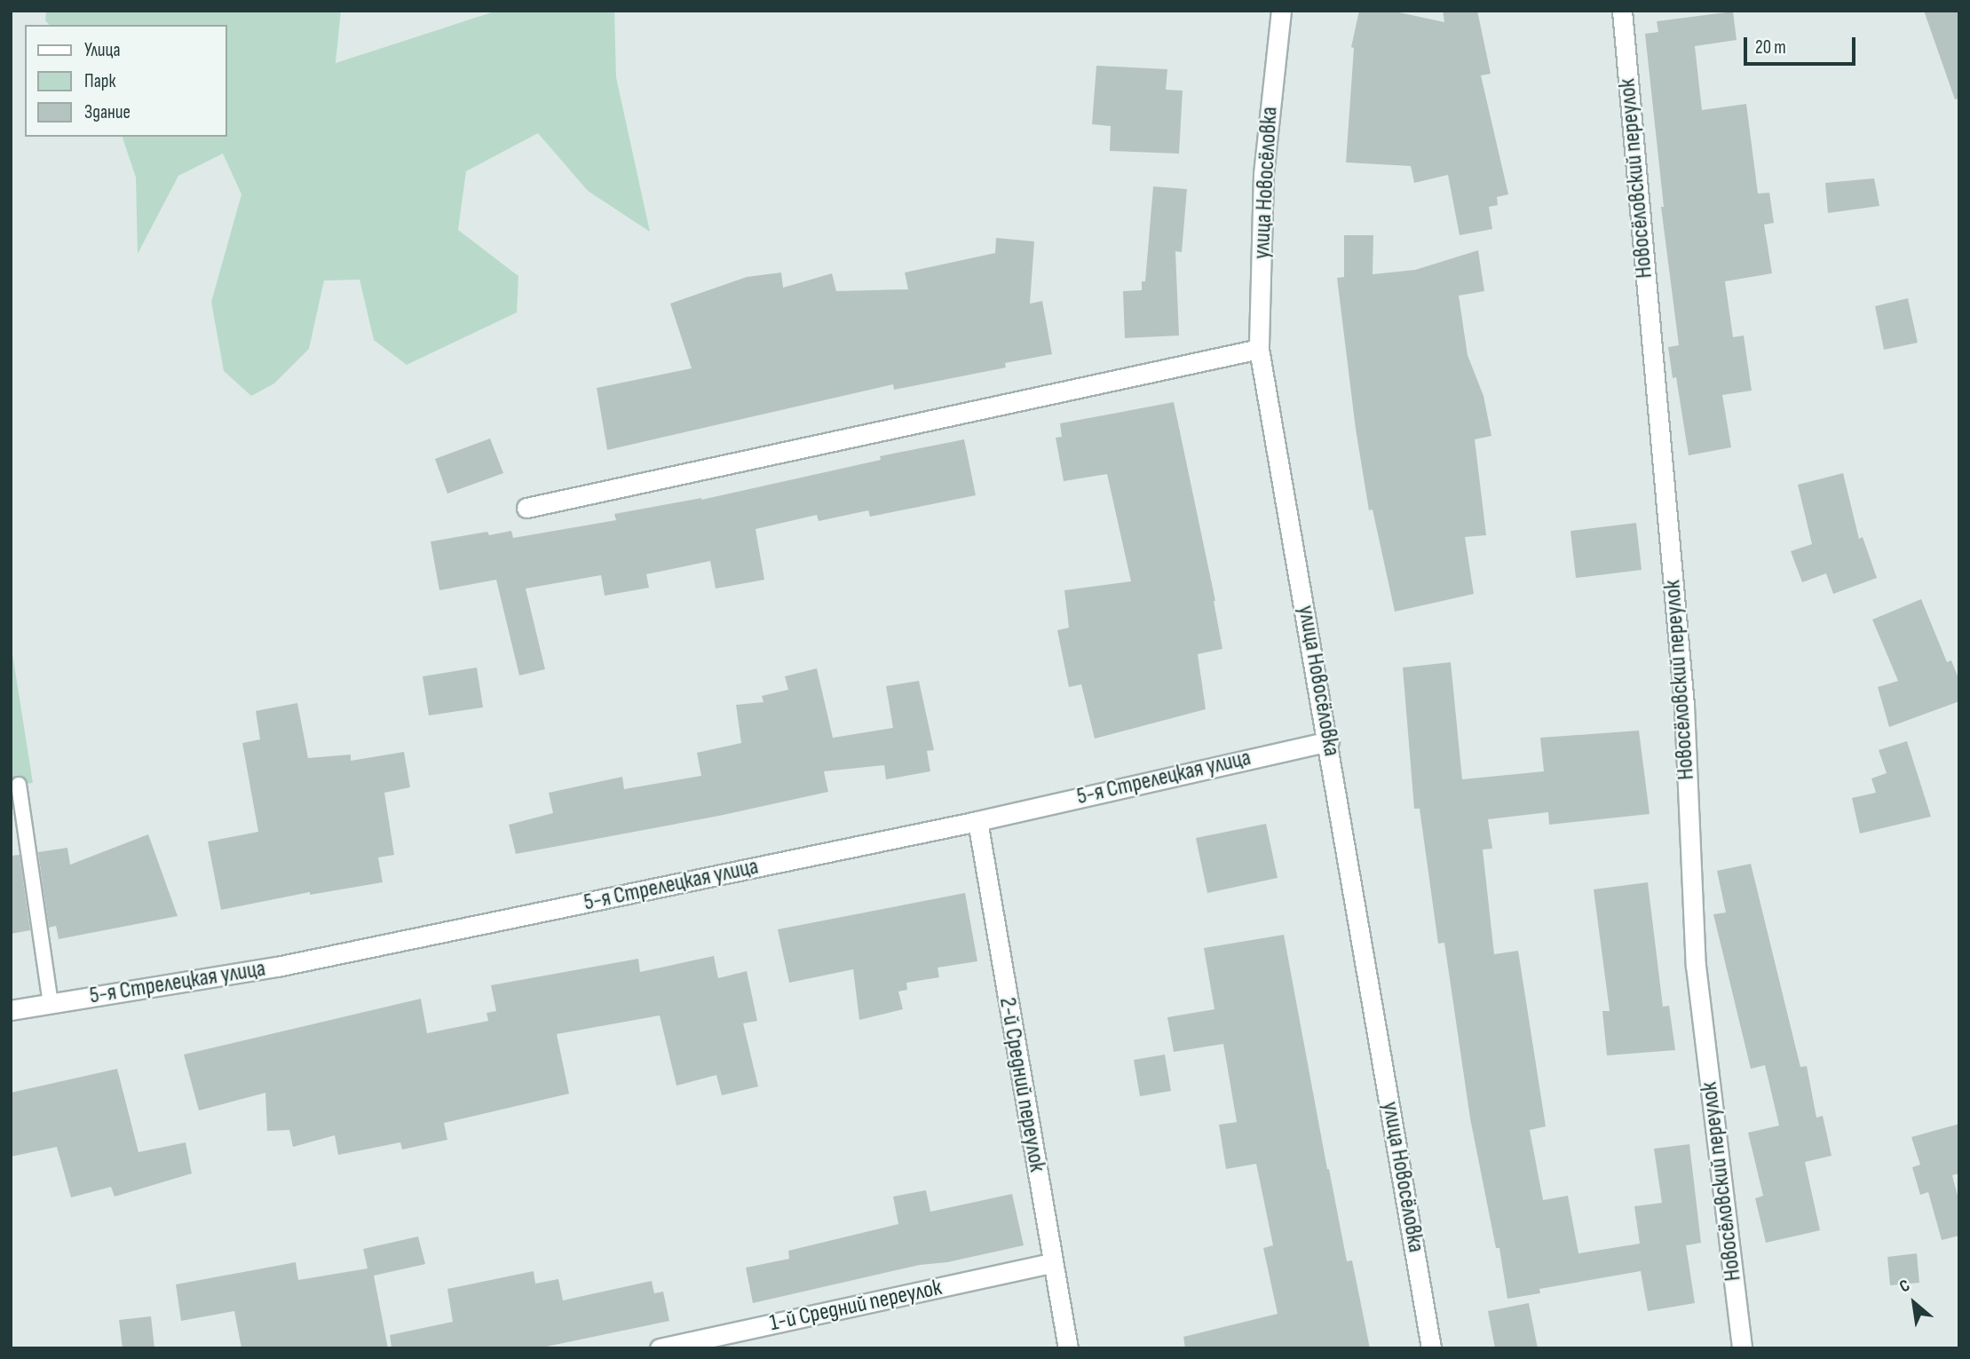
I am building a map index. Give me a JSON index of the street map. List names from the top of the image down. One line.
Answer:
{"streets":{"street":["Новосёловский переулок","улица Новосёловка","5-я Стрелецкая улица","2-й Средний переулок","1-й Средний переулок"]},"crossings":[["улица Новосёловка","5-я Стрелецкая улица"],["5-я Стрелецкая улица","2-й Средний переулок"],["2-й Средний переулок","1-й Средний переулок"]],"legend":["Улица","Парк","Здание"],"scale_bar":"20 m","north":"top left"}
